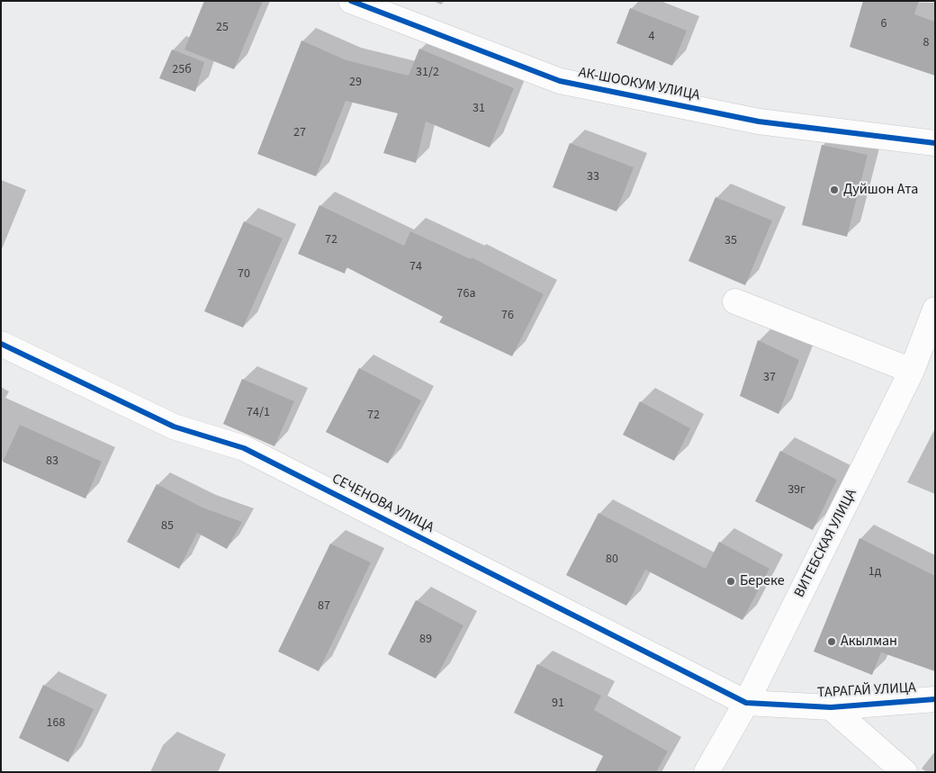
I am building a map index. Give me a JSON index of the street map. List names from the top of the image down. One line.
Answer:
{"streets":{"street":["АК-ШООКУМ УЛИЦА","СЕЧЕНОВА УЛИЦА","ВИТЕБСКАЯ УЛИЦА","ТАРАГАЙ УЛИЦА"]},"crossings":[["СЕЧЕНОВА УЛИЦА","ВИТЕБСКАЯ УЛИЦА"],["СЕЧЕНОВА УЛИЦА","ТАРАГАЙ УЛИЦА"],["ВИТЕБСКАЯ УЛИЦА","ТАРАГАЙ УЛИЦА"]],"places":["Дуйшон Ата","Береке","Акылман"],"house_numbers":["6","25","4","8","25б","31/2","29","31","27","33","72","35","74","70","76а","76","37","74/1","72","83","39г","85","80","1д","87","89","91","168"]}
